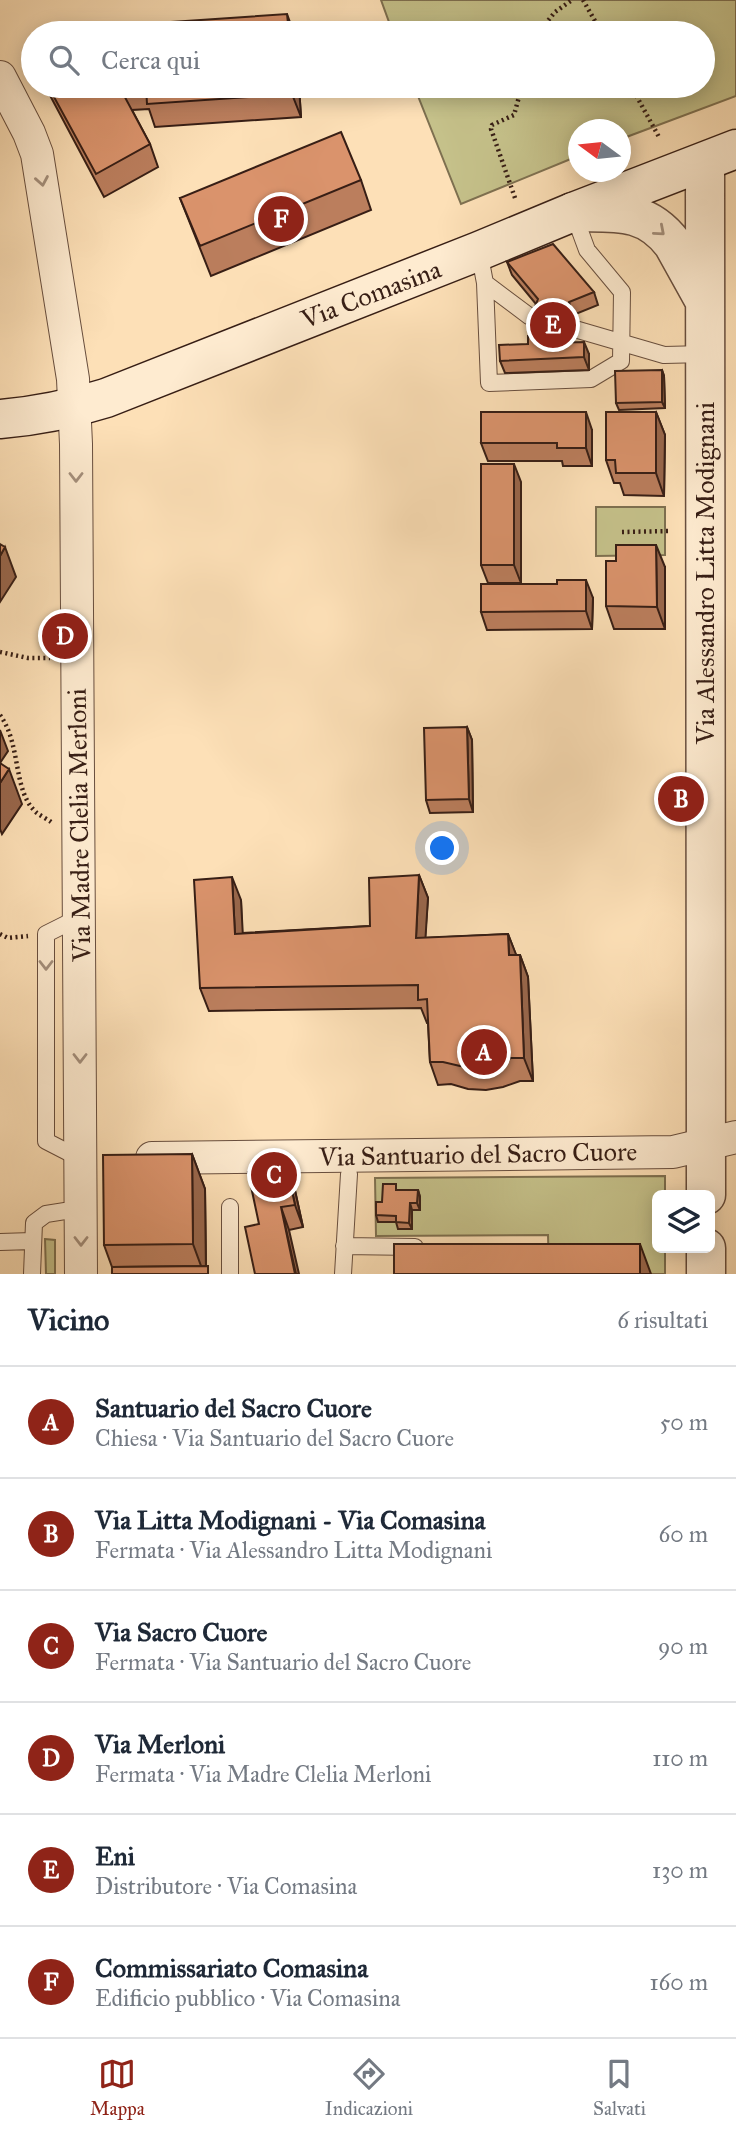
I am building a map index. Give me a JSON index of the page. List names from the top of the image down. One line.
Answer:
{"streets":{"street":["Via Comasina","Via Alessandro Litta Modignani","Via Madre Clelia Merloni","Via Santuario del Sacro Cuore"]},"crossings":[["Via Comasina","Via Alessandro Litta Modignani"],["Via Comasina","Via Madre Clelia Merloni"],["Via Alessandro Litta Modignani","Via Santuario del Sacro Cuore"],["Via Madre Clelia Merloni","Via Santuario del Sacro Cuore"]],"one_way":["Via Madre Clelia Merloni"],"north":"left","page":{"search":"Cerca qui","pins":["F","E","D","B","A","C"],"heading":["Vicino","6 risultati"],"list":[{"mark":"A","name":"Santuario del Sacro Cuore","note":"Chiesa · Via Santuario del Sacro Cuore","value":"50 m"},{"mark":"B","name":"Via Litta Modignani - Via Comasina","note":"Fermata · Via Alessandro Litta Modignani","value":"60 m"},{"mark":"C","name":"Via Sacro Cuore","note":"Fermata · Via Santuario del Sacro Cuore","value":"90 m"},{"mark":"D","name":"Via Merloni","note":"Fermata · Via Madre Clelia Merloni","value":"110 m"},{"mark":"E","name":"Eni","note":"Distributore · Via Comasina","value":"130 m"},{"mark":"F","name":"Commissariato Comasina","note":"Edificio pubblico · Via Comasina","value":"160 m"}],"nav":["Mappa","Indicazioni","Salvati"]}}
